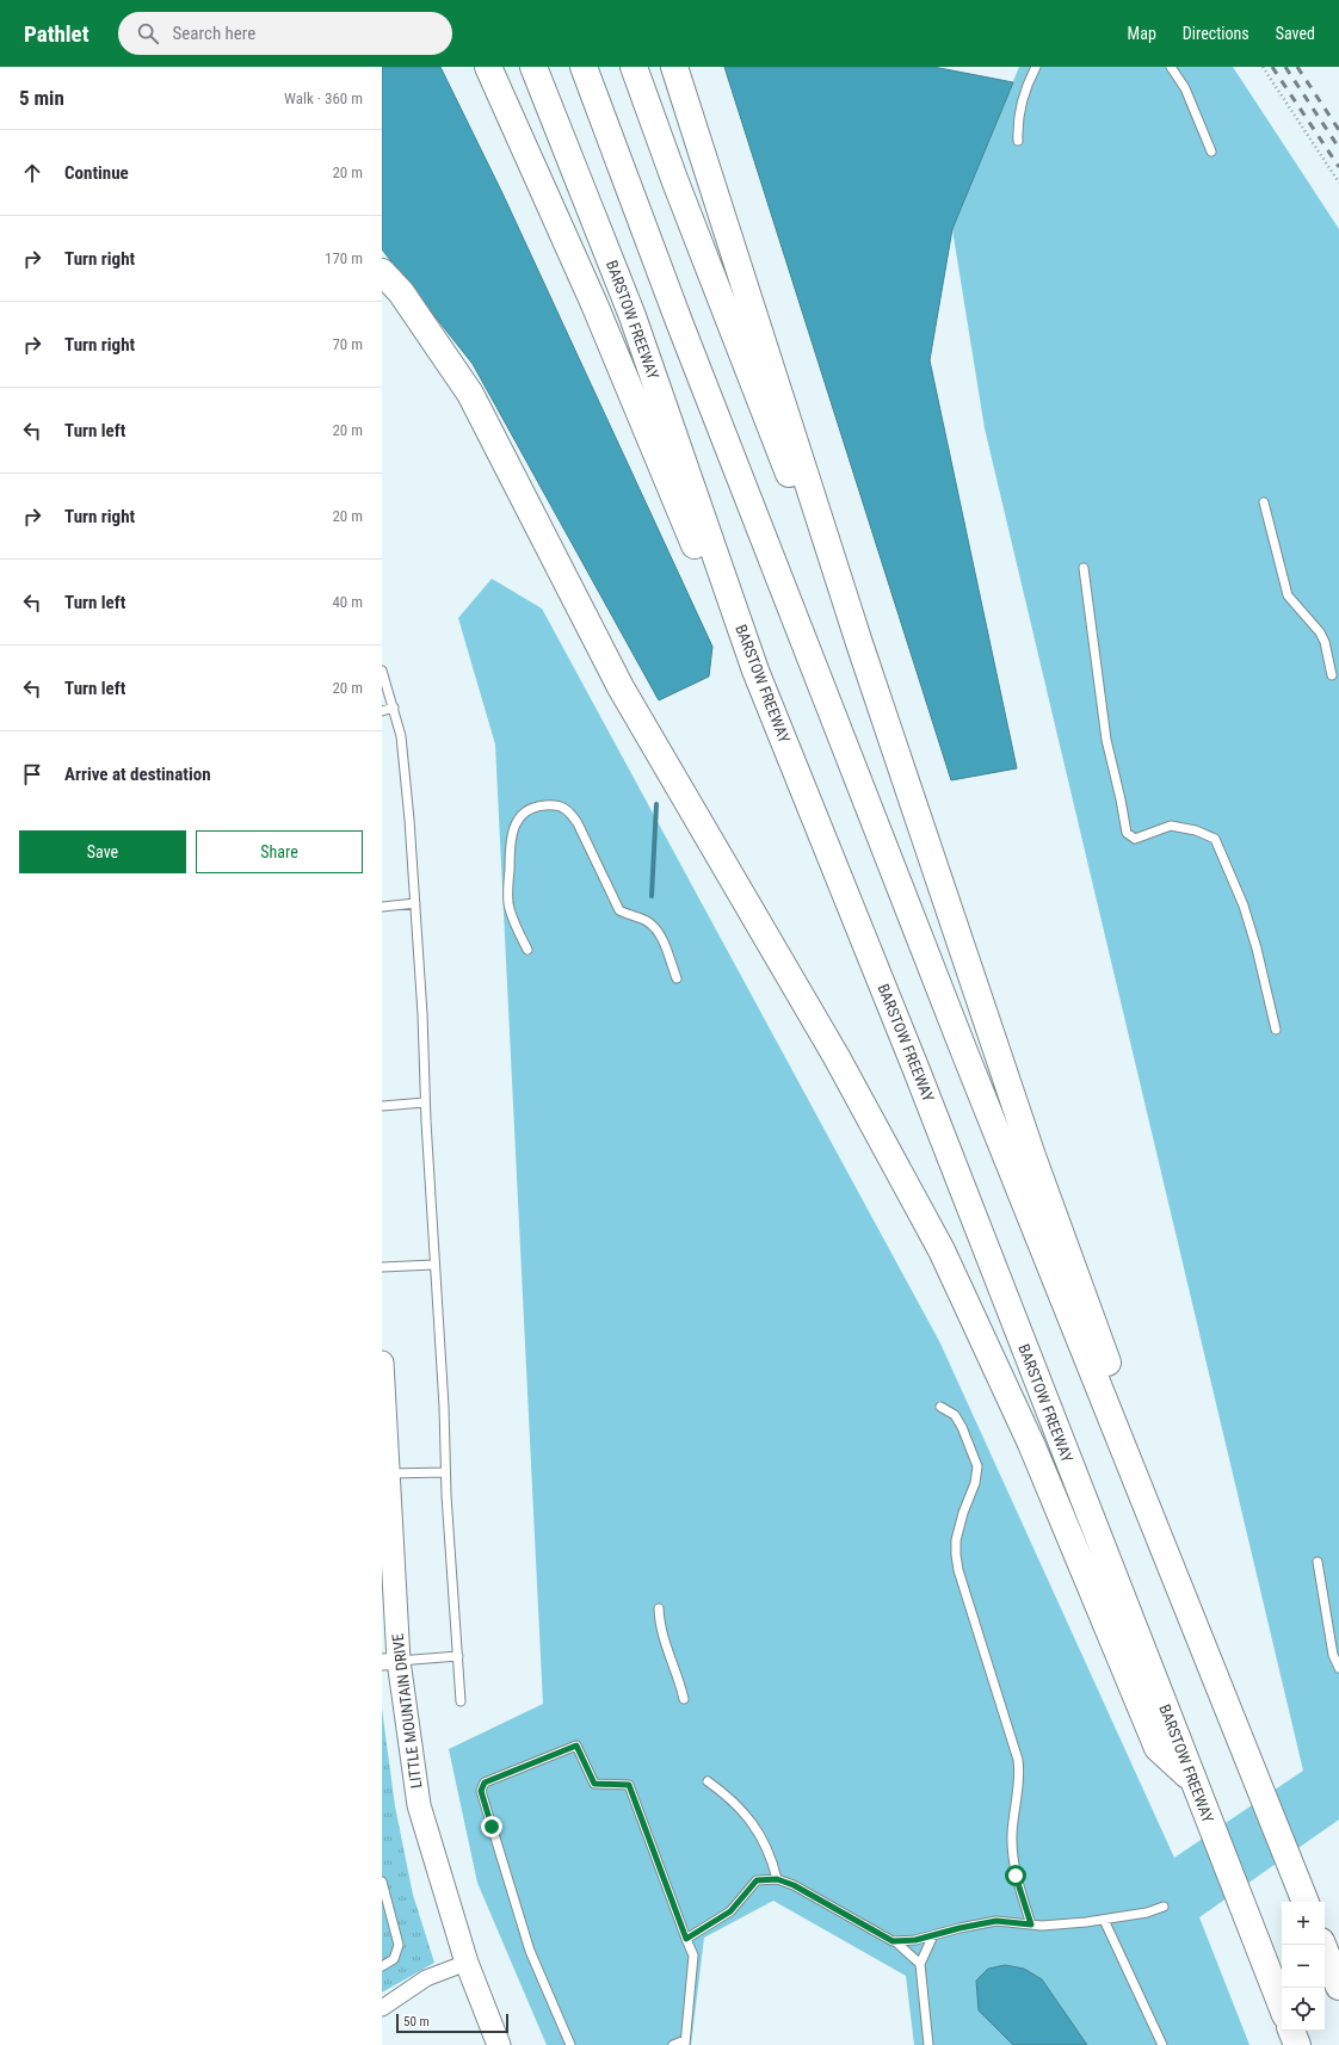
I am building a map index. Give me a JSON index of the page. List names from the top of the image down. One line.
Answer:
{"streets":{"highway":["BARSTOW FREEWAY"],"main road":["LITTLE MOUNTAIN DRIVE"]},"scale_bar":"50 m","page":{"header":"Pathlet","search":"Search here","nav":["Map","Directions","Saved"],"heading":["5 min","Walk · 360 m"],"list":[["Continue","20 m"],["Turn right","170 m"],["Turn right","70 m"],["Turn left","20 m"],["Turn right","20 m"],["Turn left","40 m"],["Turn left","20 m"],"Arrive at destination"],"buttons":["Save","Share"],"map_buttons":["+","−"],"scale":"50 m"}}
